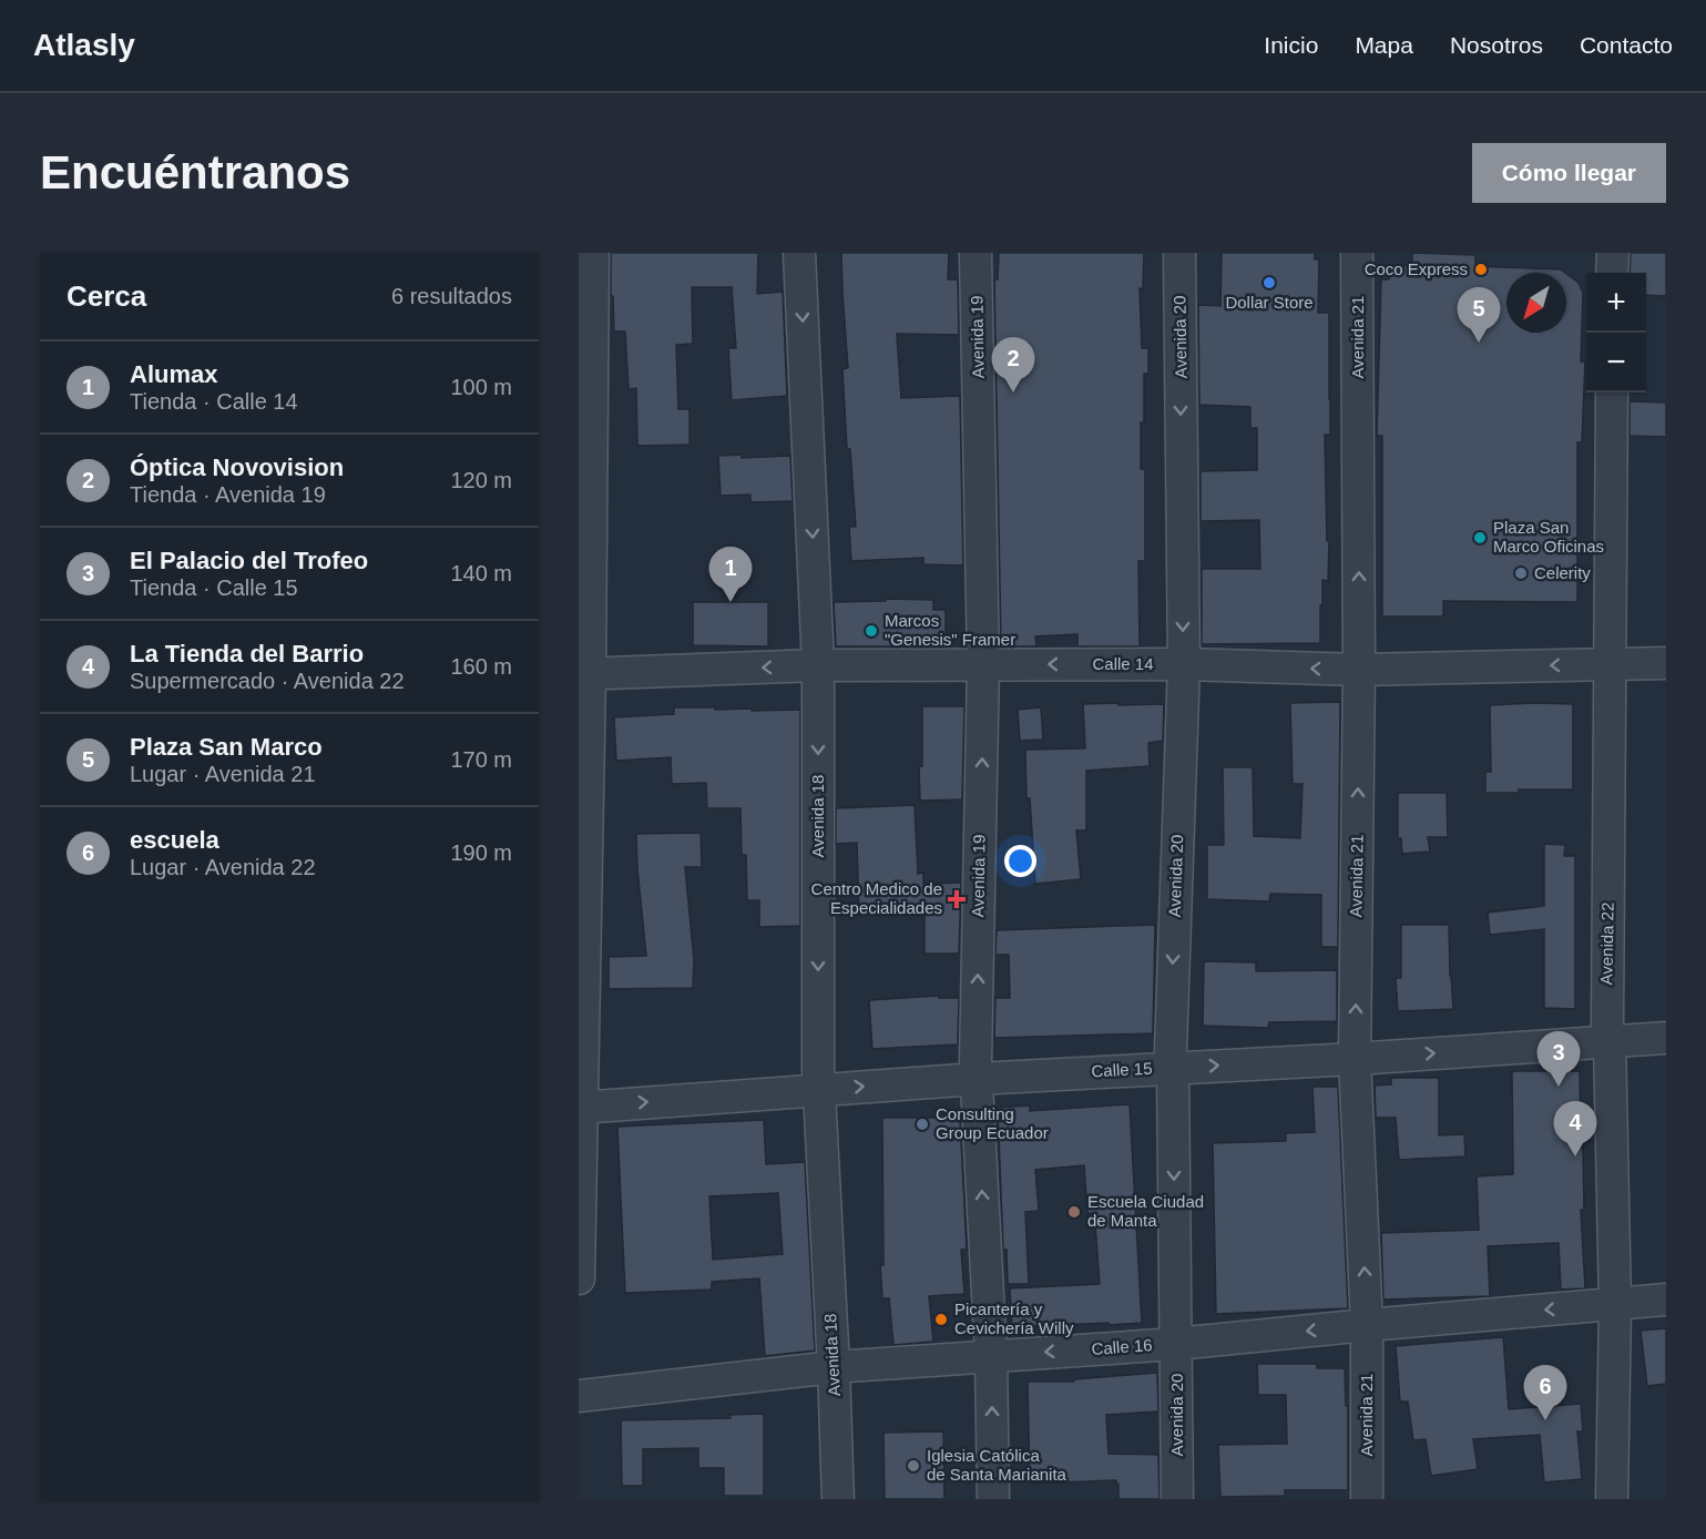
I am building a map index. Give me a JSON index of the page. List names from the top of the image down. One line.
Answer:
{"streets":{"street":["Avenida 19","Avenida 20","Avenida 21","Calle 14","Avenida 18","Avenida 22","Calle 15","Calle 16"]},"crossings":[["Avenida 19","Calle 14"],["Avenida 19","Calle 15"],["Avenida 19","Calle 16"],["Avenida 20","Calle 14"],["Avenida 20","Calle 15"],["Avenida 20","Calle 16"],["Avenida 21","Calle 14"],["Avenida 21","Calle 15"],["Avenida 21","Calle 16"],["Calle 14","Avenida 18"],["Calle 14","Avenida 22"],["Avenida 18","Calle 15"],["Avenida 18","Calle 16"],["Avenida 22","Calle 15"],["Avenida 22","Calle 16"]],"one_way":["Avenida 19","Avenida 20","Avenida 21","Calle 14","Calle 15","Calle 16"],"places":{"other":["Coco Express","Dollar Store","Plaza San Marco Oficinas","Celerity","Marcos \"Genesis\" Framer","Consulting Group Ecuador","Escuela Ciudad de Manta","Picantería y Cevichería Willy","Iglesia Católica de Santa Marianita"],"health":["Centro Medico de Especialidades"]},"north":"bottom left","page":{"header":"Atlasly","nav":["Inicio","Mapa","Nosotros","Contacto"],"buttons":"Cómo llegar","title":"Encuéntranos","heading":["Cerca","6 resultados"],"map_buttons":["+","−"],"pins":["5","2","1","3","4","6"],"list":[{"mark":"1","name":"Alumax","note":"Tienda · Calle 14","value":"100 m"},{"mark":"2","name":"Óptica Novovision","note":"Tienda · Avenida 19","value":"120 m"},{"mark":"3","name":"El Palacio del Trofeo","note":"Tienda · Calle 15","value":"140 m"},{"mark":"4","name":"La Tienda del Barrio","note":"Supermercado · Avenida 22","value":"160 m"},{"mark":"5","name":"Plaza San Marco","note":"Lugar · Avenida 21","value":"170 m"},{"mark":"6","name":"escuela","note":"Lugar · Avenida 22","value":"190 m"}]}}
